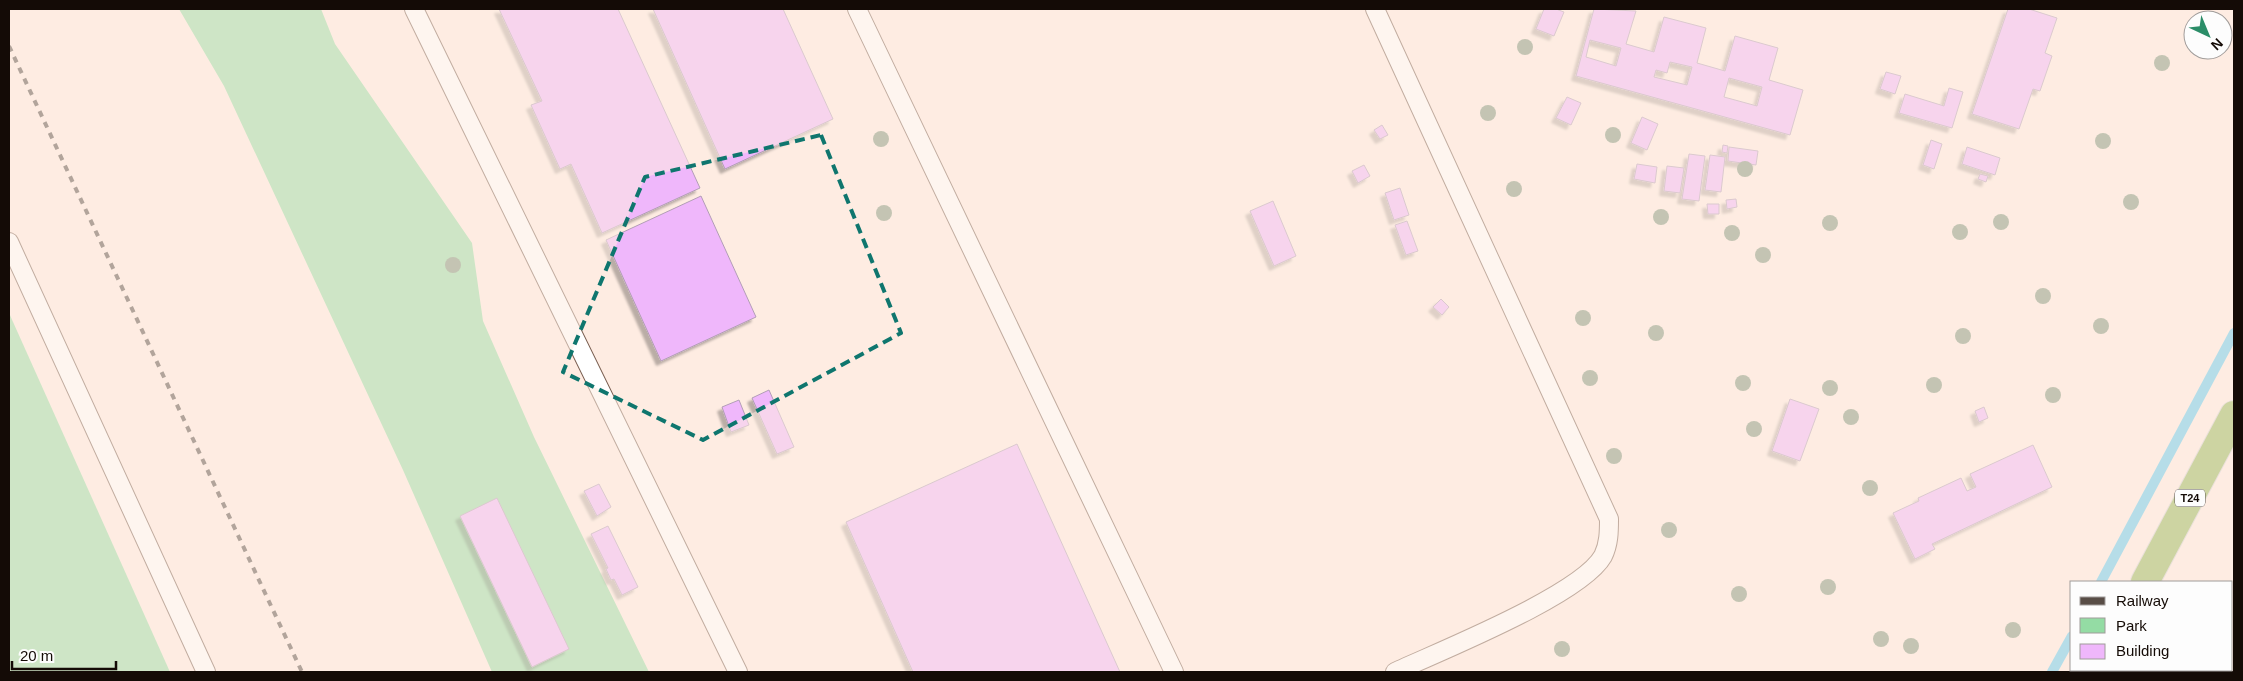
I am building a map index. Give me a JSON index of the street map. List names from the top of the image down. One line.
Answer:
{"streets":{"highway":["T24"]},"legend":["Railway","Park","Building"],"scale_bar":"20 m","north":"bottom right"}
